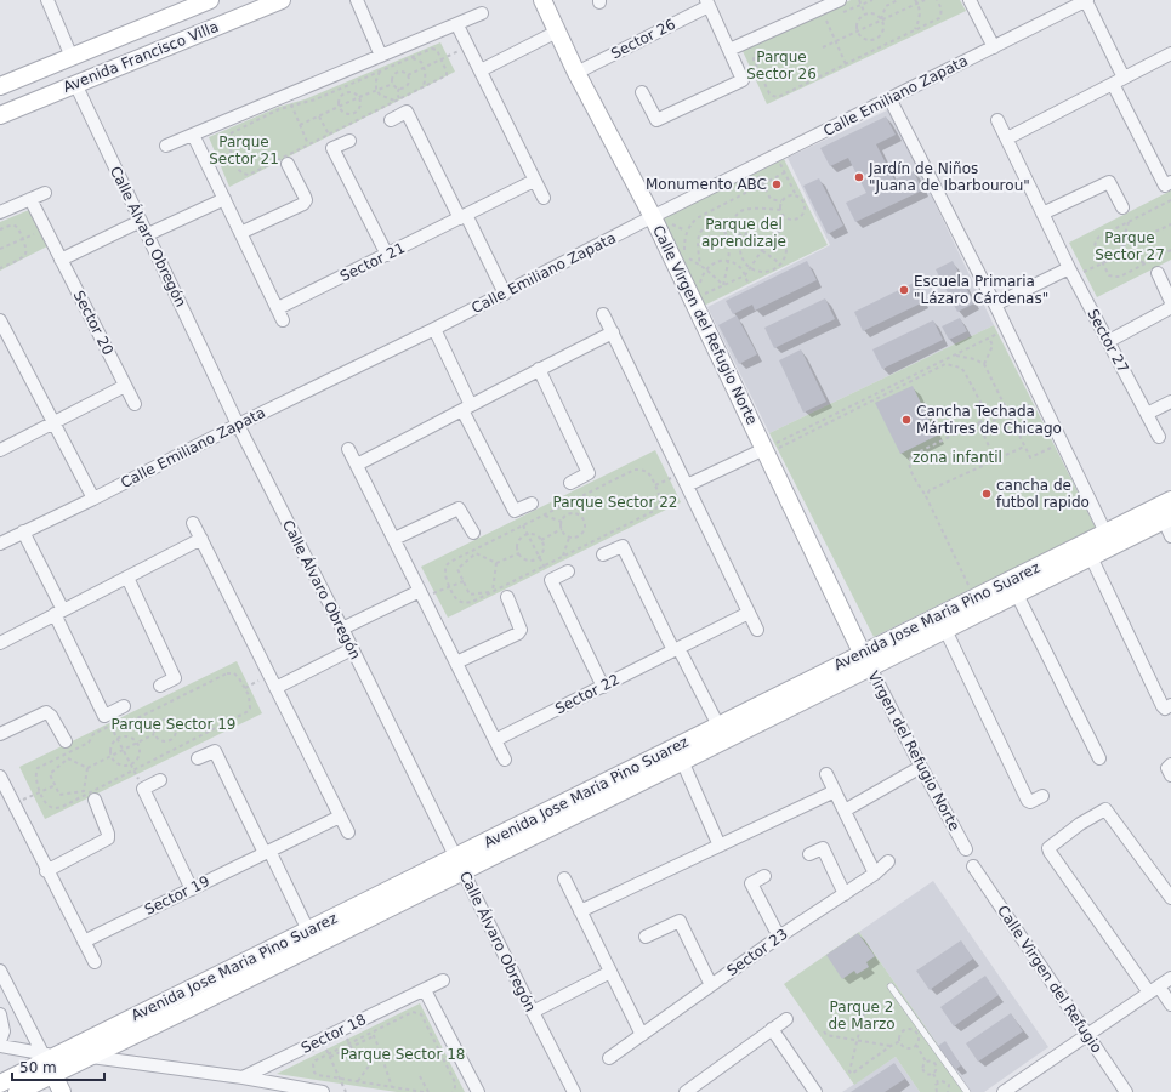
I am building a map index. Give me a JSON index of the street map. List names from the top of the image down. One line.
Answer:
{"streets":{"street":["Sector 26","Avenida Francisco Villa","Calle Emiliano Zapata","Calle Álvaro Obregón","Sector 21","Sector 20","Calle Virgen del Refugio Norte","Sector 27","Avenida Jose Maria Pino Suarez","Sector 22","Virgen del Refugio Norte","Sector 19","Sector 23","Calle Virgen del Refugio","Sector 18"]},"crossings":[["Sector 26","Calle Virgen del Refugio Norte"],["Avenida Francisco Villa","Calle Álvaro Obregón"],["Calle Emiliano Zapata","Calle Álvaro Obregón"],["Calle Emiliano Zapata","Calle Virgen del Refugio Norte"],["Calle Álvaro Obregón","Avenida Jose Maria Pino Suarez"],["Calle Virgen del Refugio Norte","Avenida Jose Maria Pino Suarez"],["Calle Virgen del Refugio Norte","Virgen del Refugio Norte"],["Avenida Jose Maria Pino Suarez","Virgen del Refugio Norte"]],"parks":["Parque Sector 26","Parque Sector 21","Parque del aprendizaje","Parque Sector 27","zona infantil","Parque Sector 22","Parque Sector 19","Parque 2 de Marzo","Parque Sector 18"],"places":["Jardín de Niños \"Juana de Ibarbourou\"","Monumento ABC","Escuela Primaria \"Lázaro Cárdenas\"","Cancha Techada Mártires de Chicago","cancha de futbol rapido"],"scale_bar":"50 m"}
